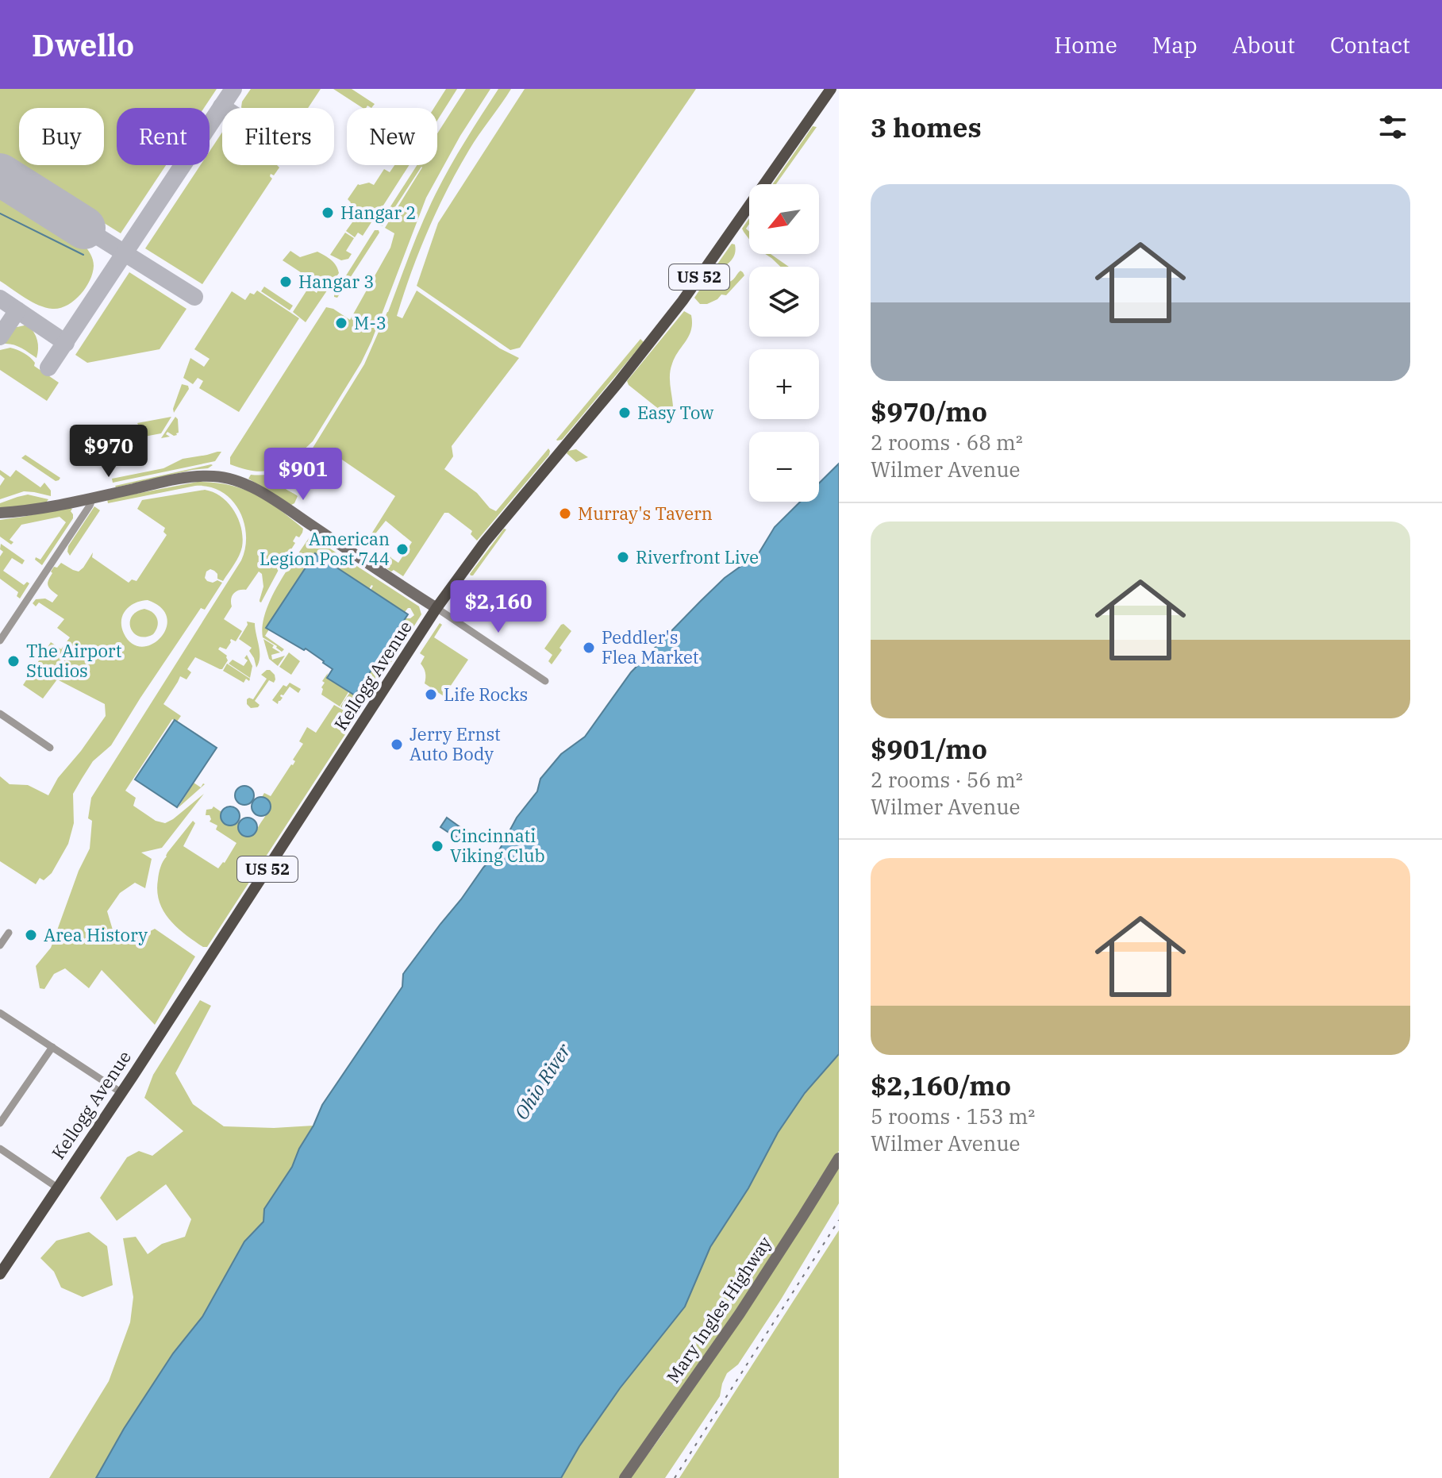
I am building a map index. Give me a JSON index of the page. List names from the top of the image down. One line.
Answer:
{"streets":{"main road":["US 52","Kellogg Avenue"],"street":["Mary Ingles Highway"]},"water":["Ohio River"],"places":["Hangar 2","Hangar 3","M-3","Easy Tow","Murray's Tavern","American Legion Post 744","Riverfront Live","Peddler's Flea Market","The Airport Studios","Life Rocks","Jerry Ernst Auto Body","Cincinnati Viking Club","Area History"],"north":"bottom left","page":{"header":"Dwello","nav":["Home","Map","About","Contact"],"heading":"3 homes","chip":["Buy","Rent","Filters","New"],"list":[{"name":"$970/mo","note":"2 rooms · 68 m² · Wilmer Avenue"},{"name":"$901/mo","note":"2 rooms · 56 m² · Wilmer Avenue"},{"name":"$2,160/mo","note":"5 rooms · 153 m² · Wilmer Avenue"}],"map_buttons":["+","−"],"price":["$970","$901","$2,160"]}}
